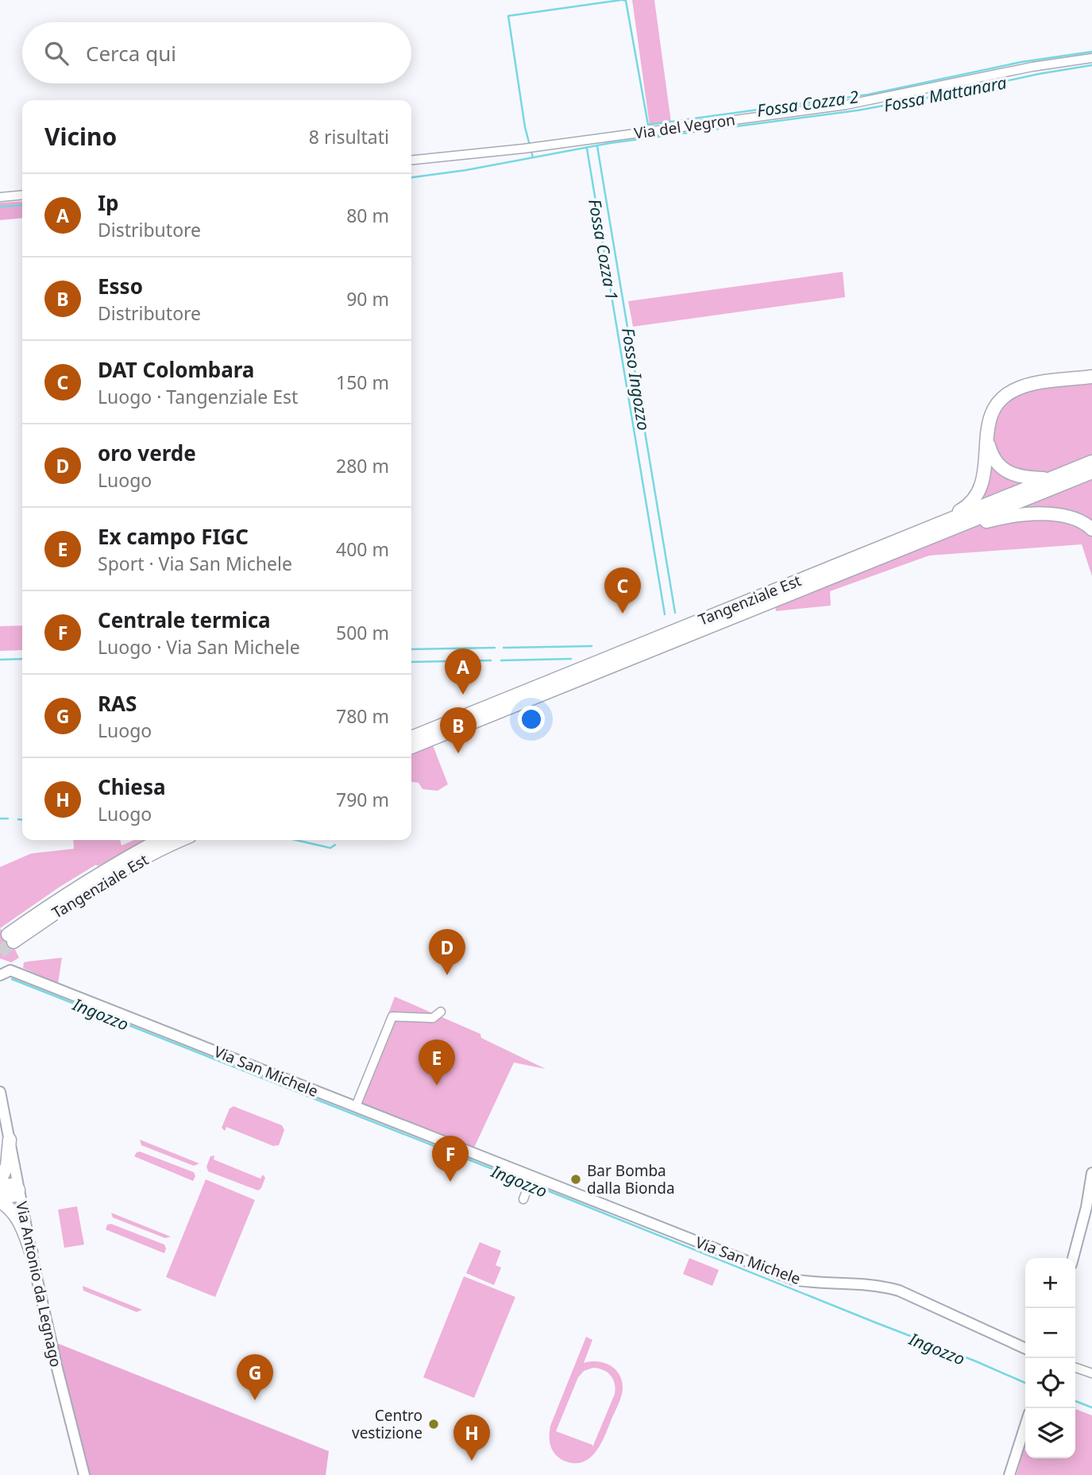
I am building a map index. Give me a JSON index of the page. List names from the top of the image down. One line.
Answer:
{"streets":{"highway":["Tangenziale Est"],"street":["Via del Vegron","Via San Michele","Via Antonio da Legnago"]},"water":["Fossa Mattanara","Fossa Cozza 2","Fossa Cozza 1","Fosso Ingozzo","Ingozzo"],"places":["Bar Bomba dalla Bionda","Centro vestizione"],"page":{"search":"Cerca qui","heading":["Vicino","8 risultati"],"list":[{"mark":"A","name":"Ip","note":"Distributore","value":"80 m"},{"mark":"B","name":"Esso","note":"Distributore","value":"90 m"},{"mark":"C","name":"DAT Colombara","note":"Luogo · Tangenziale Est","value":"150 m"},{"mark":"D","name":"oro verde","note":"Luogo","value":"280 m"},{"mark":"E","name":"Ex campo FIGC","note":"Sport · Via San Michele","value":"400 m"},{"mark":"F","name":"Centrale termica","note":"Luogo · Via San Michele","value":"500 m"},{"mark":"G","name":"RAS","note":"Luogo","value":"780 m"},{"mark":"H","name":"Chiesa","note":"Luogo","value":"790 m"}],"pins":["C","A","B","D","E","F","G","H"],"map_buttons":["+","−"]}}
